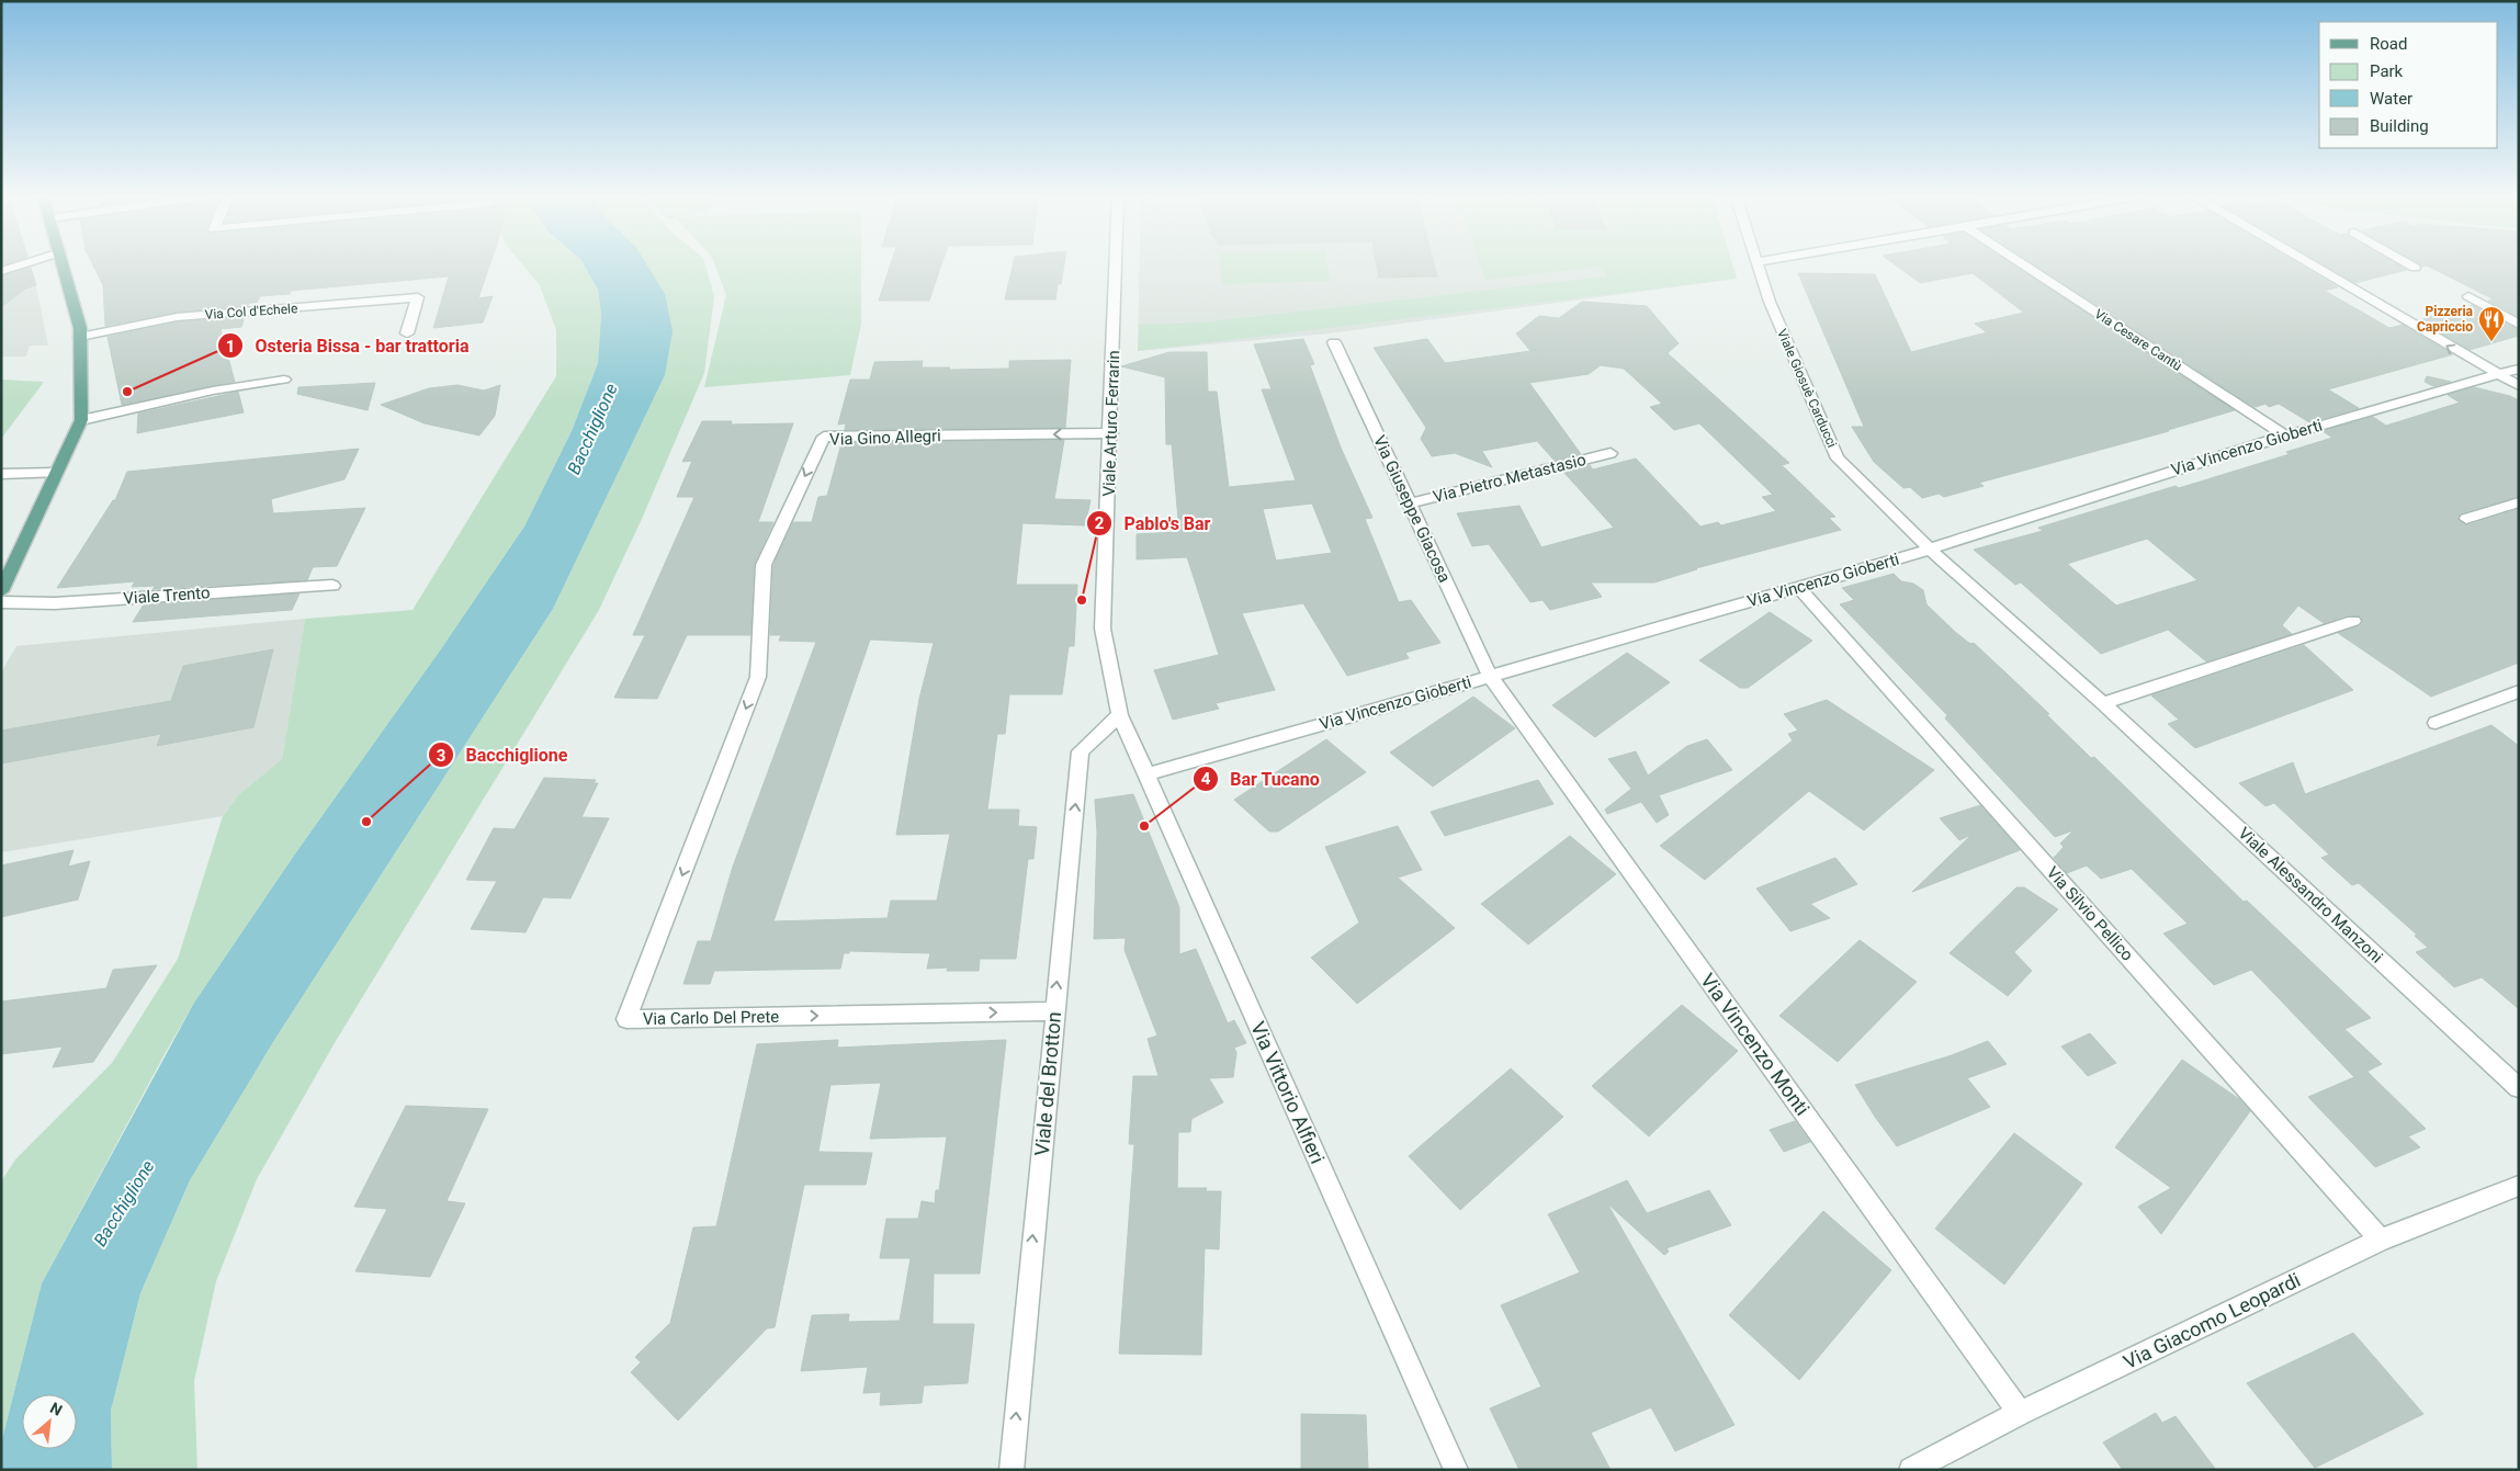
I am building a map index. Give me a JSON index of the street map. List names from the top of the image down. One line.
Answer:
{"streets":{"street":["Via Col d'Echele","Via Cesare Cantù","Viale Giosuè Carducci","Viale Arturo Ferrarin","Via Gino Allegri","Via Vincenzo Gioberti","Via Pietro Metastasio","Via Giuseppe Giacosa","Viale Trento","Viale Alessandro Manzoni","Via Silvio Pellico","Via Carlo Del Prete","Via Vincenzo Monti","Viale del Brotton","Via Vittorio Alfieri","Via Giacomo Leopardi"]},"crossings":[["Via Cesare Cantù","Via Vincenzo Gioberti"],["Viale Giosuè Carducci","Via Vincenzo Gioberti"],["Viale Giosuè Carducci","Viale Alessandro Manzoni"],["Viale Arturo Ferrarin","Via Gino Allegri"],["Viale Arturo Ferrarin","Viale del Brotton"],["Viale Arturo Ferrarin","Via Vittorio Alfieri"],["Via Gino Allegri","Via Carlo Del Prete"],["Via Vincenzo Gioberti","Via Giuseppe Giacosa"],["Via Vincenzo Gioberti","Viale Alessandro Manzoni"],["Via Vincenzo Gioberti","Via Silvio Pellico"],["Via Vincenzo Gioberti","Via Vincenzo Monti"],["Via Vincenzo Gioberti","Via Vittorio Alfieri"],["Via Pietro Metastasio","Via Giuseppe Giacosa"],["Via Giuseppe Giacosa","Via Vincenzo Monti"],["Via Silvio Pellico","Via Giacomo Leopardi"],["Via Carlo Del Prete","Viale del Brotton"],["Via Vincenzo Monti","Via Giacomo Leopardi"],["Viale del Brotton","Via Vittorio Alfieri"]],"one_way":["Via Gino Allegri","Viale del Brotton"],"water":["Bacchiglione"],"places":{"restaurant":["Pizzeria Capriccio"],"other":["Osteria Bissa - bar trattoria","Pablo's Bar","Bacchiglione","Bar Tucano"]},"legend":["Road","Park","Water","Building"],"north":"top right"}
